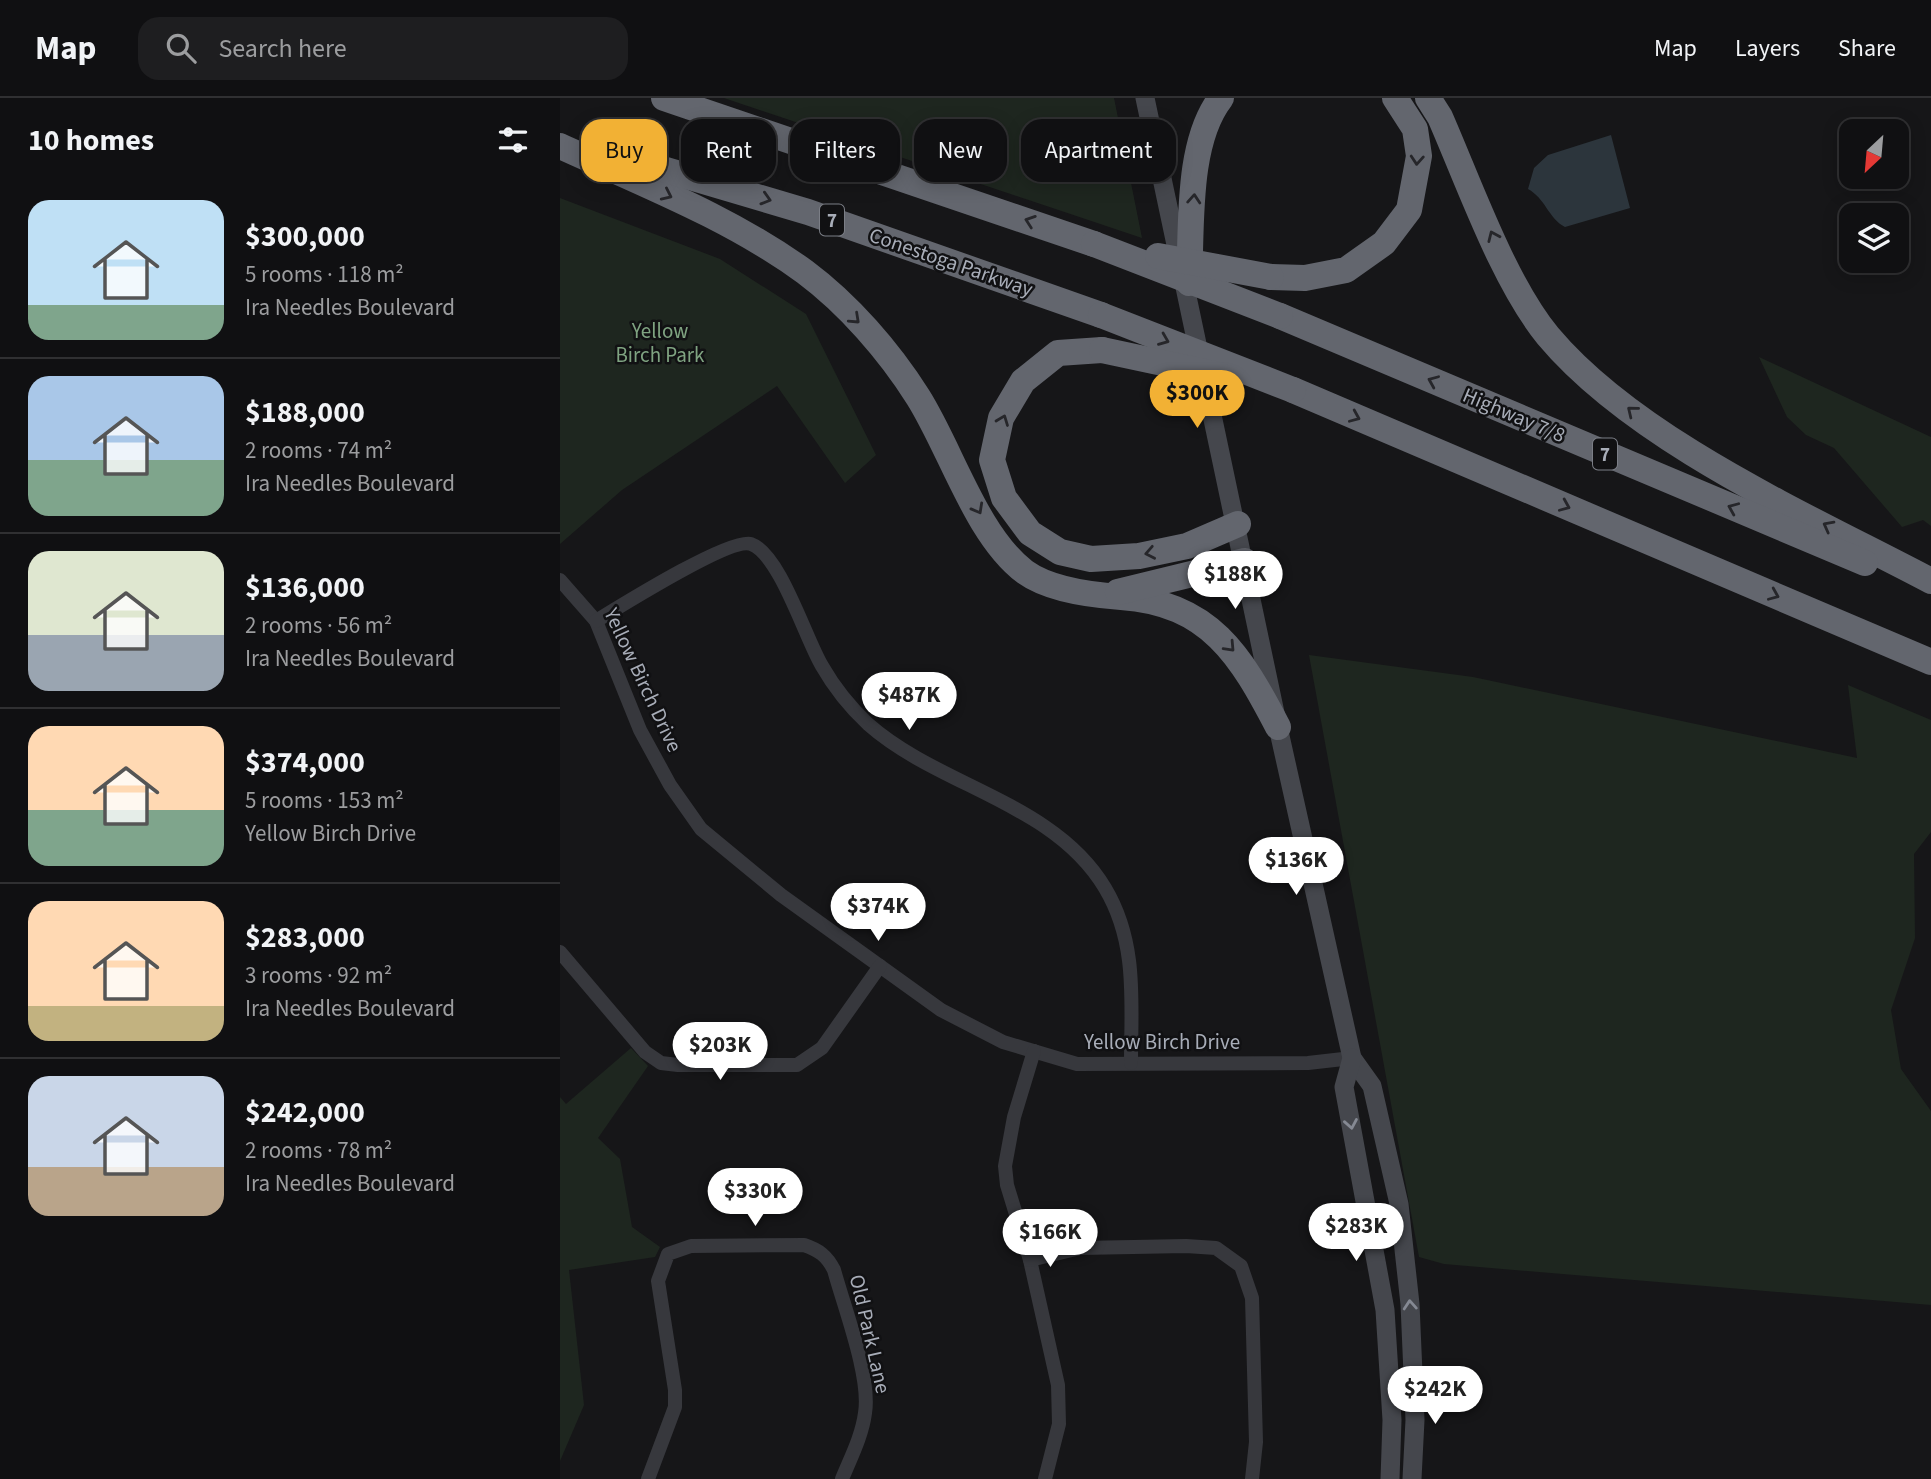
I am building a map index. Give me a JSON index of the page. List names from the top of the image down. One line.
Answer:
{"streets":{"highway":["7","Conestoga Parkway","Highway 7/8"],"street":["Yellow Birch Drive","Old Park Lane"]},"crossings":[["7","Conestoga Parkway"],["7","Highway 7/8"]],"parks":["Yellow Birch Park"],"north":"bottom left","page":{"header":"Map","search":"Search here","nav":["Map","Layers","Share"],"heading":"10 homes","chip":["Buy","Rent","Filters","New","Apartment"],"list":[{"name":"$300,000","note":"5 rooms · 118 m² · Ira Needles Boulevard"},{"name":"$188,000","note":"2 rooms · 74 m² · Ira Needles Boulevard"},{"name":"$136,000","note":"2 rooms · 56 m² · Ira Needles Boulevard"},{"name":"$374,000","note":"5 rooms · 153 m² · Yellow Birch Drive"},{"name":"$283,000","note":"3 rooms · 92 m² · Ira Needles Boulevard"},{"name":"$242,000","note":"2 rooms · 78 m² · Ira Needles Boulevard"}],"price":["$300K","$188K","$487K","$136K","$374K","$203K","$330K","$283K","$166K","$242K"]}}
